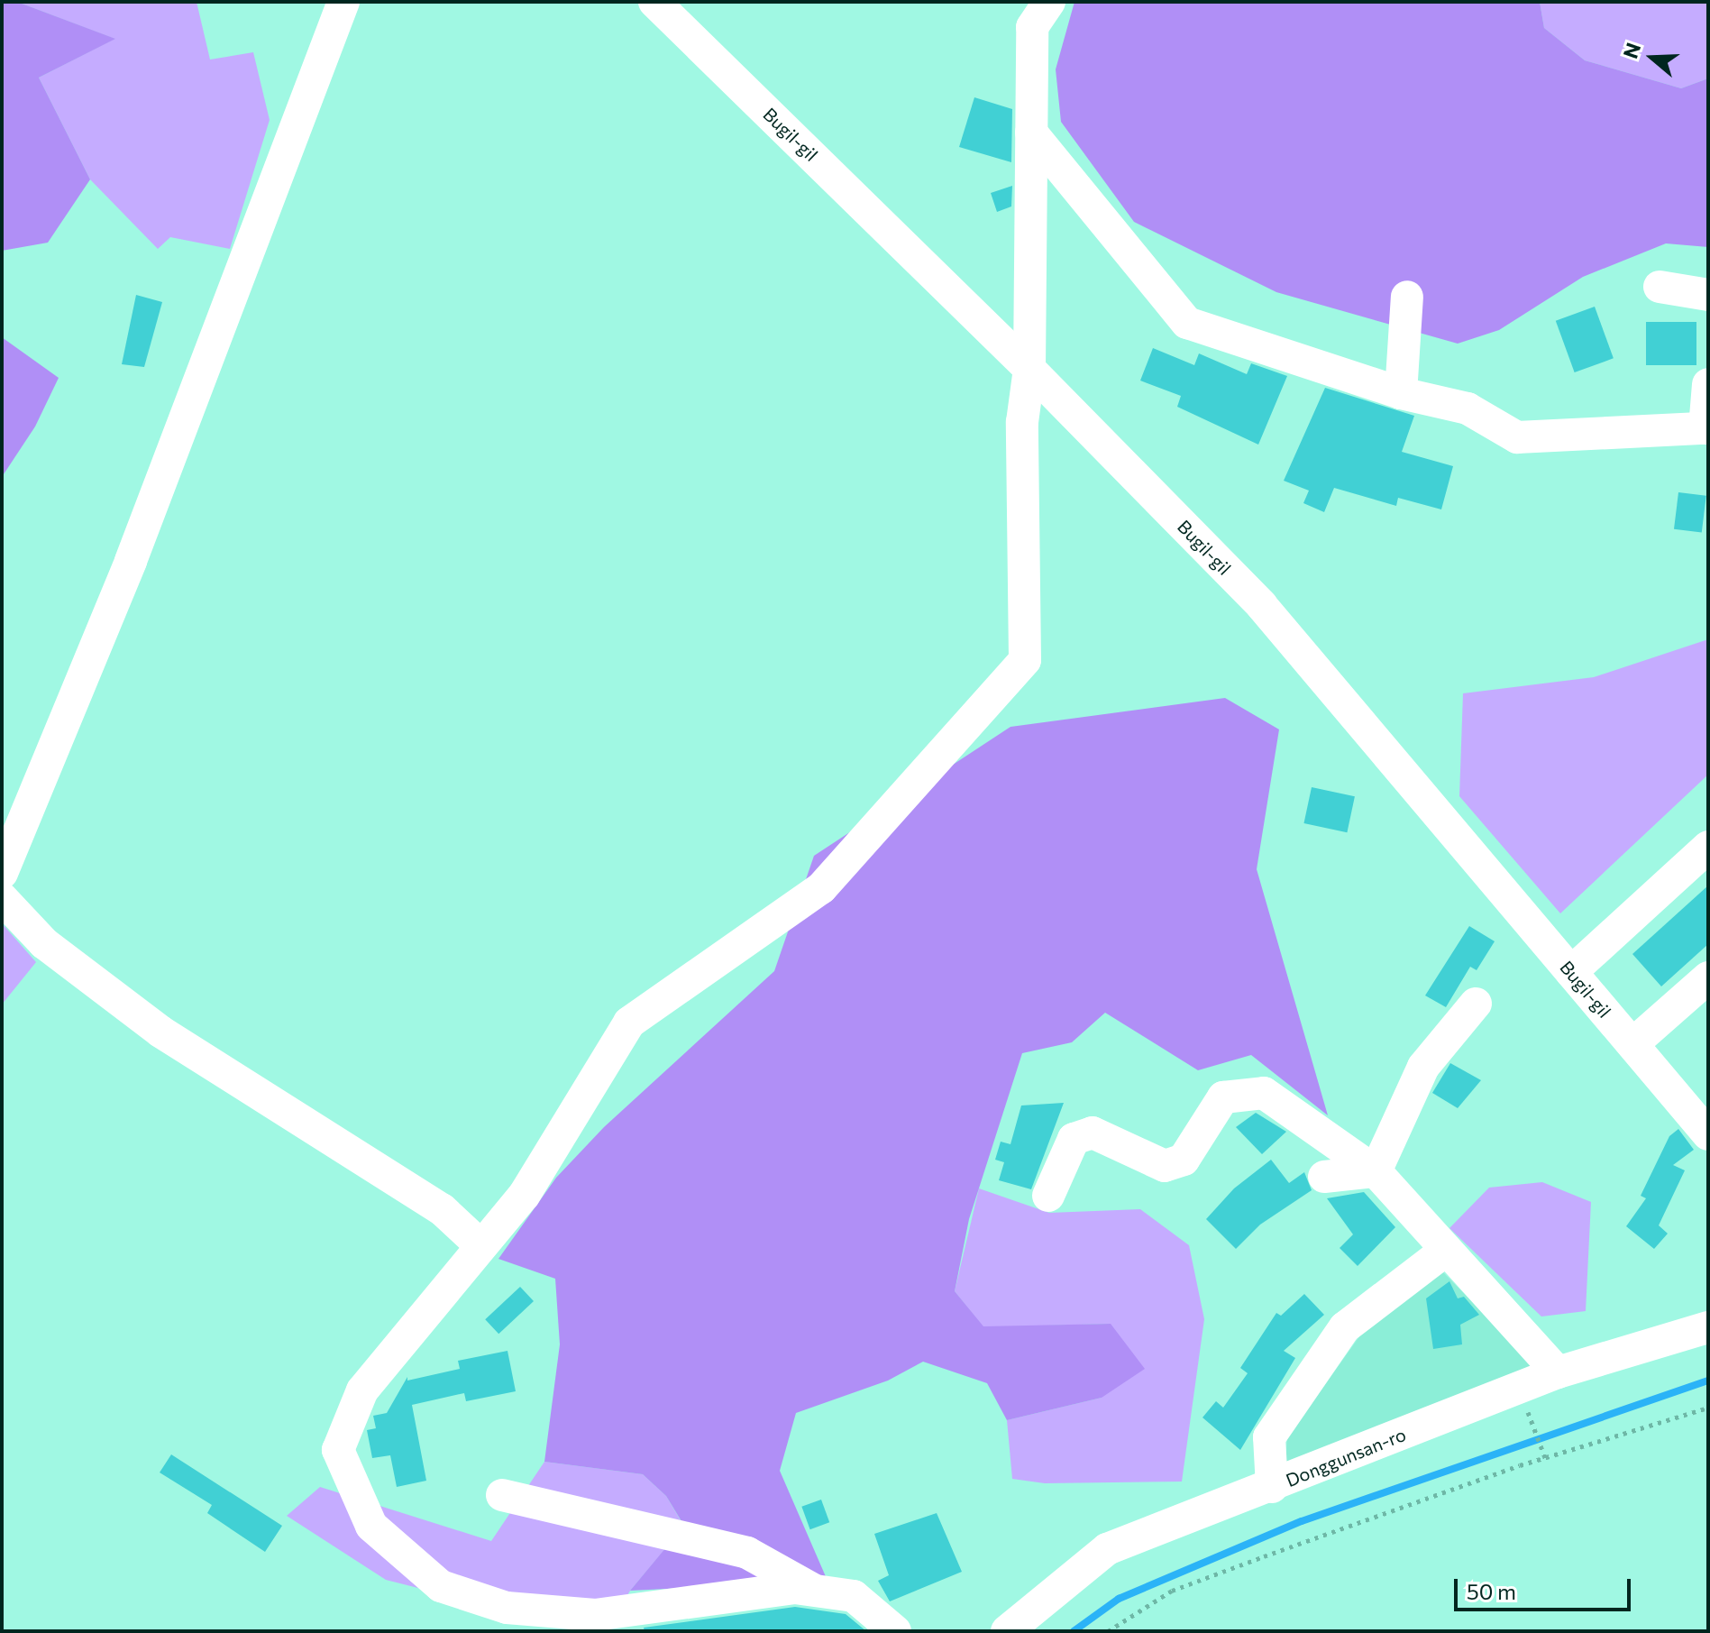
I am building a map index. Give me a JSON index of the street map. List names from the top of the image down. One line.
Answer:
{"streets":{"street":["Bugil-gil","Donggunsan-ro"]},"scale_bar":"50 m","north":"left"}
